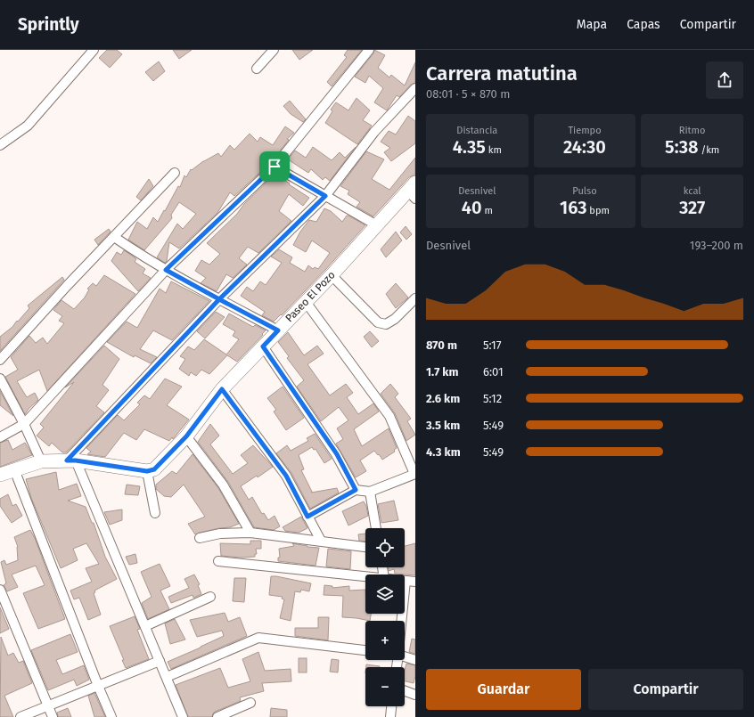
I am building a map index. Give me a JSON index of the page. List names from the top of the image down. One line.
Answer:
{"streets":{"street":["Paseo El Pozo"]},"page":{"header":"Sprintly","nav":["Mapa","Capas","Compartir"],"heading":["Carrera matutina","08:01 · 5 × 870 m"],"stats":[["Distancia","4.35 km"],["Tiempo","24:30"],["Ritmo","5:38 /km"],["Desnivel","40 m"],["Pulso","163 bpm"],["kcal","327"]],"chart":["Desnivel","193–200 m"],"list":[{"name":"870 m","note":"5:17"},{"name":"1.7 km","note":"6:01"},{"name":"2.6 km","note":"5:12"},{"name":"3.5 km","note":"5:49"},{"name":"4.3 km","note":"5:49"}],"map_buttons":["+","−"],"buttons":["Guardar","Compartir"]}}
